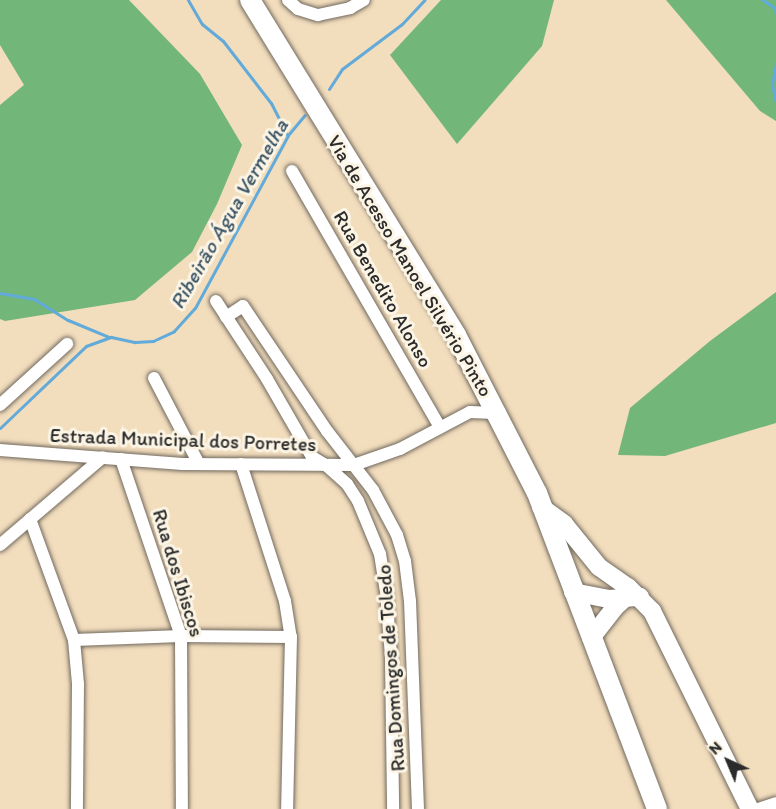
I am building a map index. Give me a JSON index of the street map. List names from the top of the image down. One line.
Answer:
{"streets":{"main road":["Via de Acesso Manoel Silvério Pinto"],"street":["Rua Benedito Alonso","Estrada Municipal dos Porretes","Rua dos Ibiscos","Rua Domingos de Toledo"]},"crossings":[["Via de Acesso Manoel Silvério Pinto","Estrada Municipal dos Porretes"],["Rua Benedito Alonso","Estrada Municipal dos Porretes"],["Estrada Municipal dos Porretes","Rua dos Ibiscos"],["Estrada Municipal dos Porretes","Rua Domingos de Toledo"]],"water":["Ribeirão Água Vermelha"],"north":"top left"}
